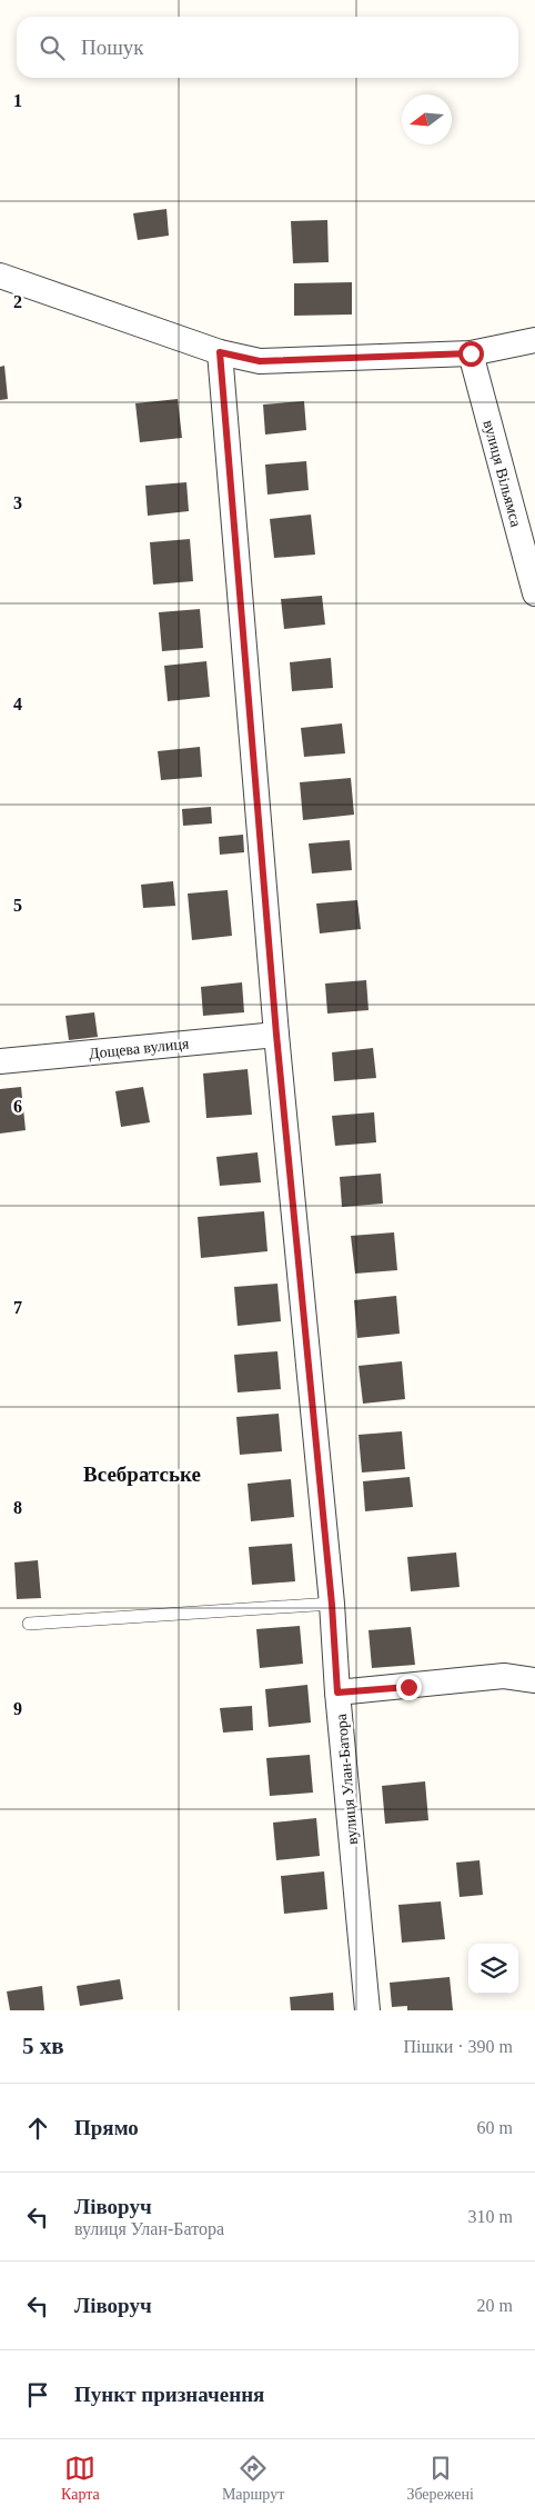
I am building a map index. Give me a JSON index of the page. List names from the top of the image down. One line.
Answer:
{"streets":{"street":["вулиця Вільямса","Дощева вулиця","вулиця Улан-Батора"]},"crossings":[["Дощева вулиця","вулиця Улан-Батора"]],"districts":["Всебратське"],"north":"left","page":{"search":"Пошук","heading":["5 хв","Пішки · 390 m"],"list":[["Прямо","60 m"],["Ліворуч","вулиця Улан-Батора","310 m"],["Ліворуч","20 m"],"Пункт призначення"],"nav":["Карта","Маршрут","Збережені"]},"grid":{"rows":["1","2","3","4","5","6","7","8","9"]}}
